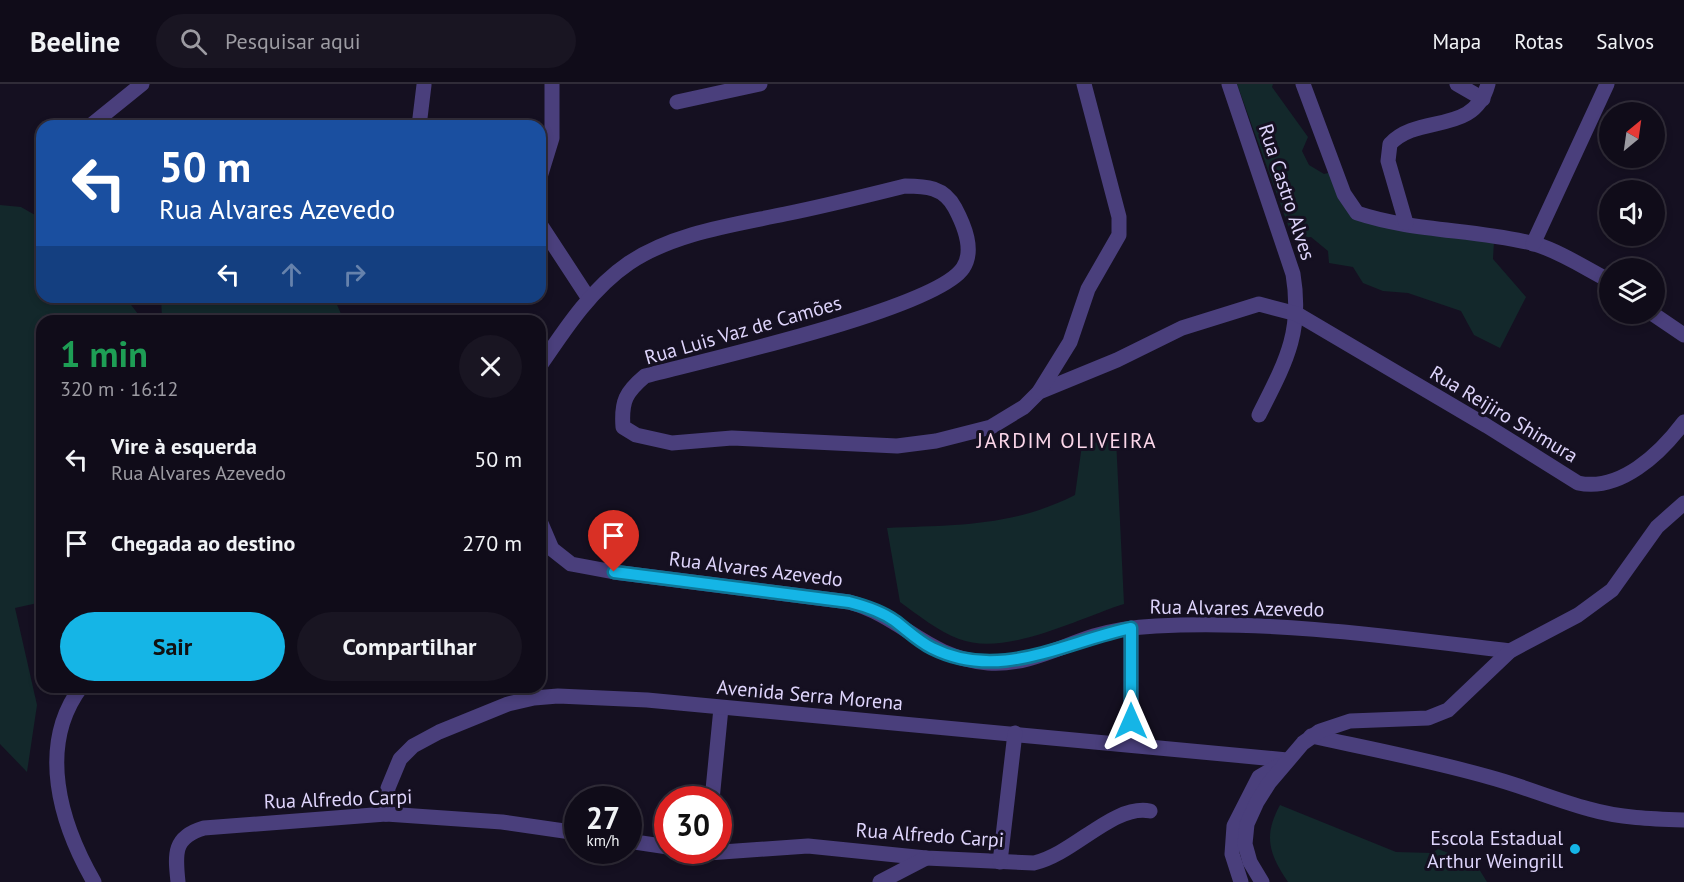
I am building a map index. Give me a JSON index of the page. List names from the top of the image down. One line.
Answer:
{"streets":{"street":["Rua Castro Alves","Rua Luis Vaz de Camões","Rua Reijiro Shimura","Rua Alvares Azevedo","Avenida Serra Morena","Rua Alfredo Carpi"]},"crossings":[["Rua Castro Alves","Rua Luis Vaz de Camões"],["Rua Castro Alves","Rua Reijiro Shimura"],["Rua Luis Vaz de Camões","Rua Reijiro Shimura"],["Avenida Serra Morena","Rua Alfredo Carpi"]],"districts":["JARDIM OLIVEIRA"],"places":["Escola Estadual Arthur Weingrill"],"north":"top right","page":{"header":"Beeline","search":"Pesquisar aqui","nav":["Mapa","Rotas","Salvos"],"turn":["50 m","Rua Alvares Azevedo"],"heading":["1 min","320 m · 16:12"],"list":[{"name":"Vire à esquerda","note":"Rua Alvares Azevedo","value":"50 m"},{"name":"Chegada ao destino","value":"270 m"}],"buttons":["Sair","Compartilhar"],"speed":"27 km/h","limit":"30"}}
